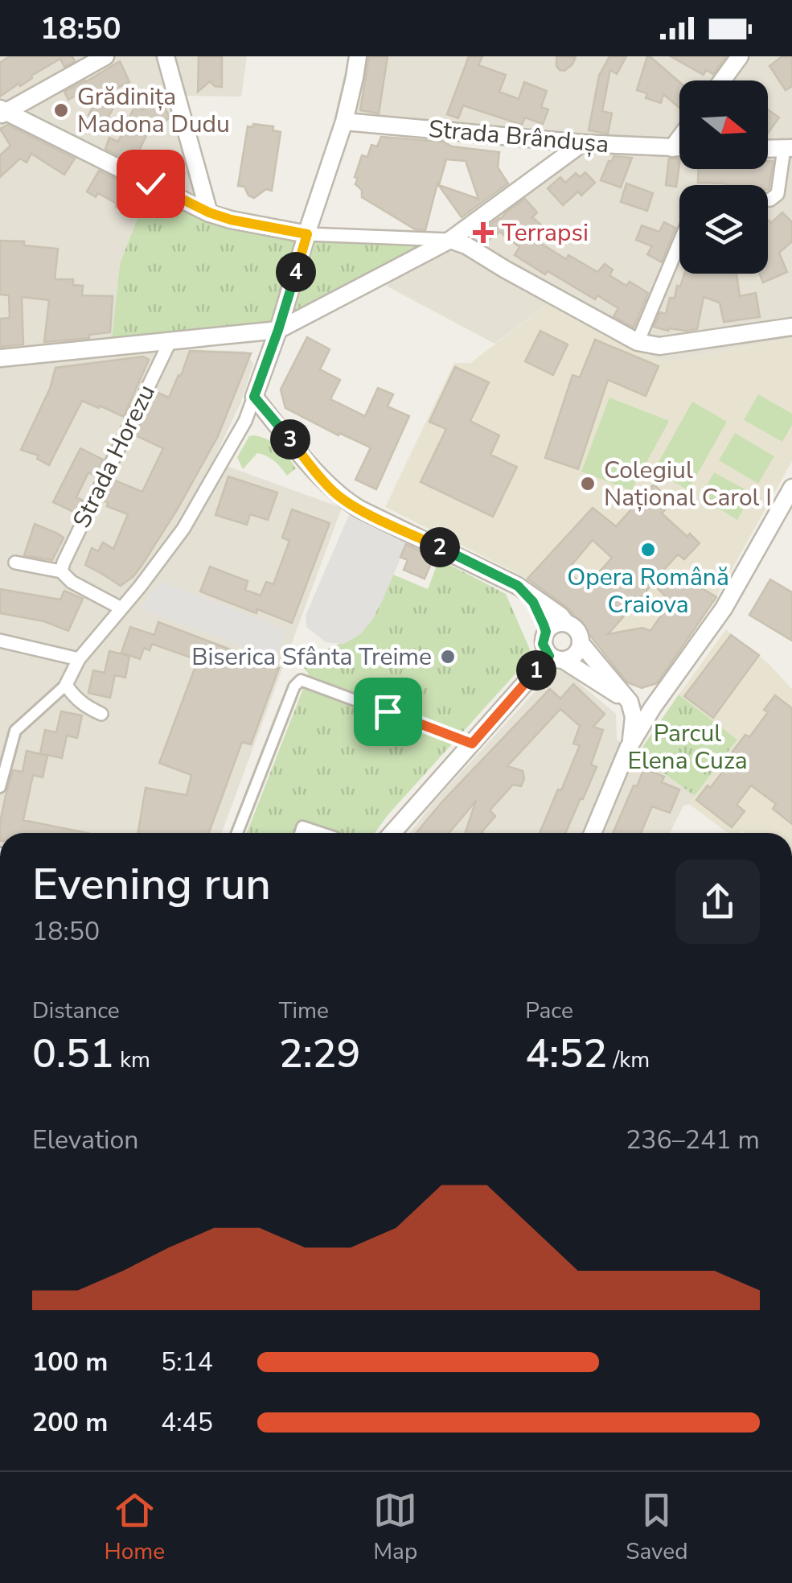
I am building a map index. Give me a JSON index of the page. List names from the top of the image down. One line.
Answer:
{"streets":{"street":["Strada Brândușa","Strada Horezu"]},"parks":["Parcul Elena Cuza"],"places":{"other":["Grădinița Madona Dudu","Colegiul Național Carol I","Opera Română Craiova","Biserica Sfânta Treime"],"health":["Terrapsi"]},"north":"right","page":{"status":"18:50","pins":["4","3","2","1"],"heading":["Evening run","18:50"],"stats":[["Distance","0.51 km"],["Time","2:29"],["Pace","4:52 /km"]],"chart":["Elevation","236–241 m"],"list":[{"name":"100 m","note":"5:14"},{"name":"200 m","note":"4:45"}],"tabs":["Home","Map","Saved"]}}
